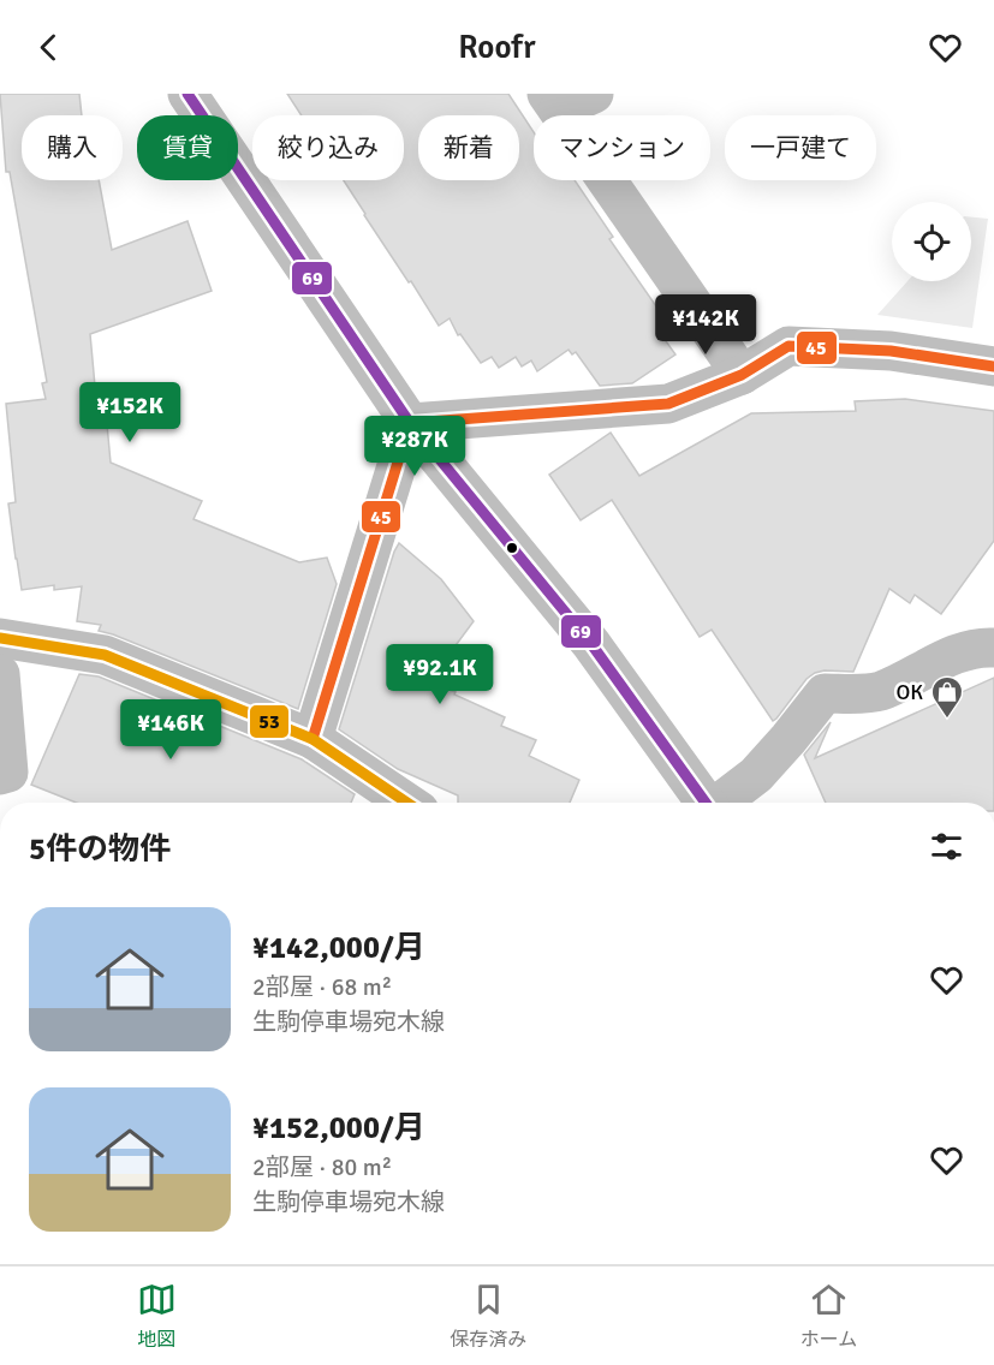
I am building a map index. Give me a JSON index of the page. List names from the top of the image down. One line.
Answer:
{"places":{"shop":["OK"]},"lines":["transit line 69","transit line 45","transit line 53"],"page":{"header":"Roofr","chip":["購入","賃貸","絞り込み","新着","マンション","一戸建て"],"price":["¥142K","¥152K","¥287K","¥92.1K","¥146K"],"heading":"5件の物件","list":[{"name":"¥142,000/月","note":"2部屋 · 68 m² · 生駒停車場宛木線"},{"name":"¥152,000/月","note":"2部屋 · 80 m² · 生駒停車場宛木線"}],"tabs":["地図","保存済み","ホーム"]}}
